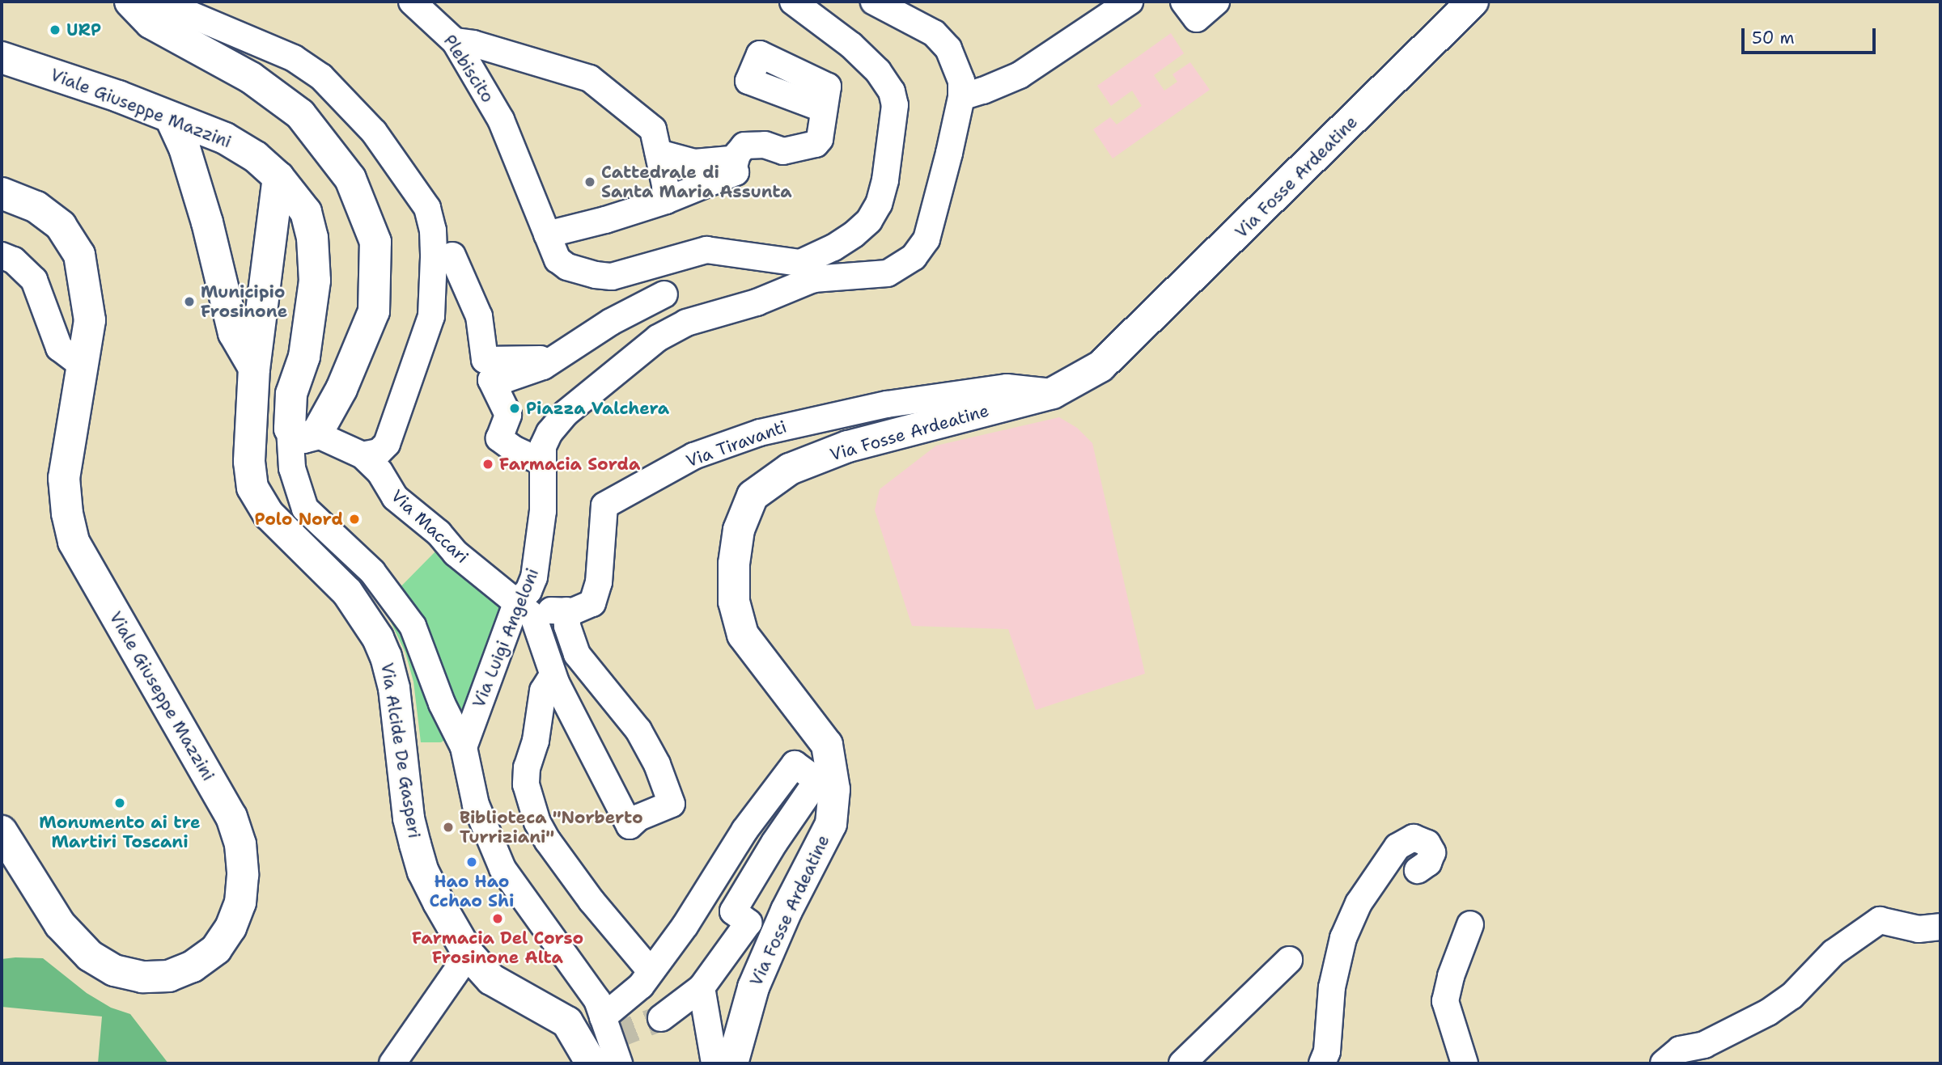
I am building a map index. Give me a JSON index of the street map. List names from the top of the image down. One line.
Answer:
{"streets":{"main road":["Viale Giuseppe Mazzini","Via Fosse Ardeatine","Via Alcide De Gasperi"],"street":["Plebiscito","Via Tiravanti","Via Maccari","Via Luigi Angeloni"]},"crossings":[["Plebiscito","Via Luigi Angeloni"],["Viale Giuseppe Mazzini","Via Maccari"],["Viale Giuseppe Mazzini","Via Alcide De Gasperi"],["Via Fosse Ardeatine","Via Tiravanti"],["Via Tiravanti","Via Maccari"],["Via Tiravanti","Via Luigi Angeloni"],["Via Maccari","Via Luigi Angeloni"]],"places":["URP","Cattedrale di Santa Maria Assunta","Municipio Frosinone","Piazza Valchera","Farmacia Sorda","Polo Nord","Monumento ai tre Martiri Toscani","Biblioteca \"Norberto Turriziani\"","Hao Hao Cchao Shi","Farmacia Del Corso Frosinone Alta"],"scale_bar":"50 m"}
